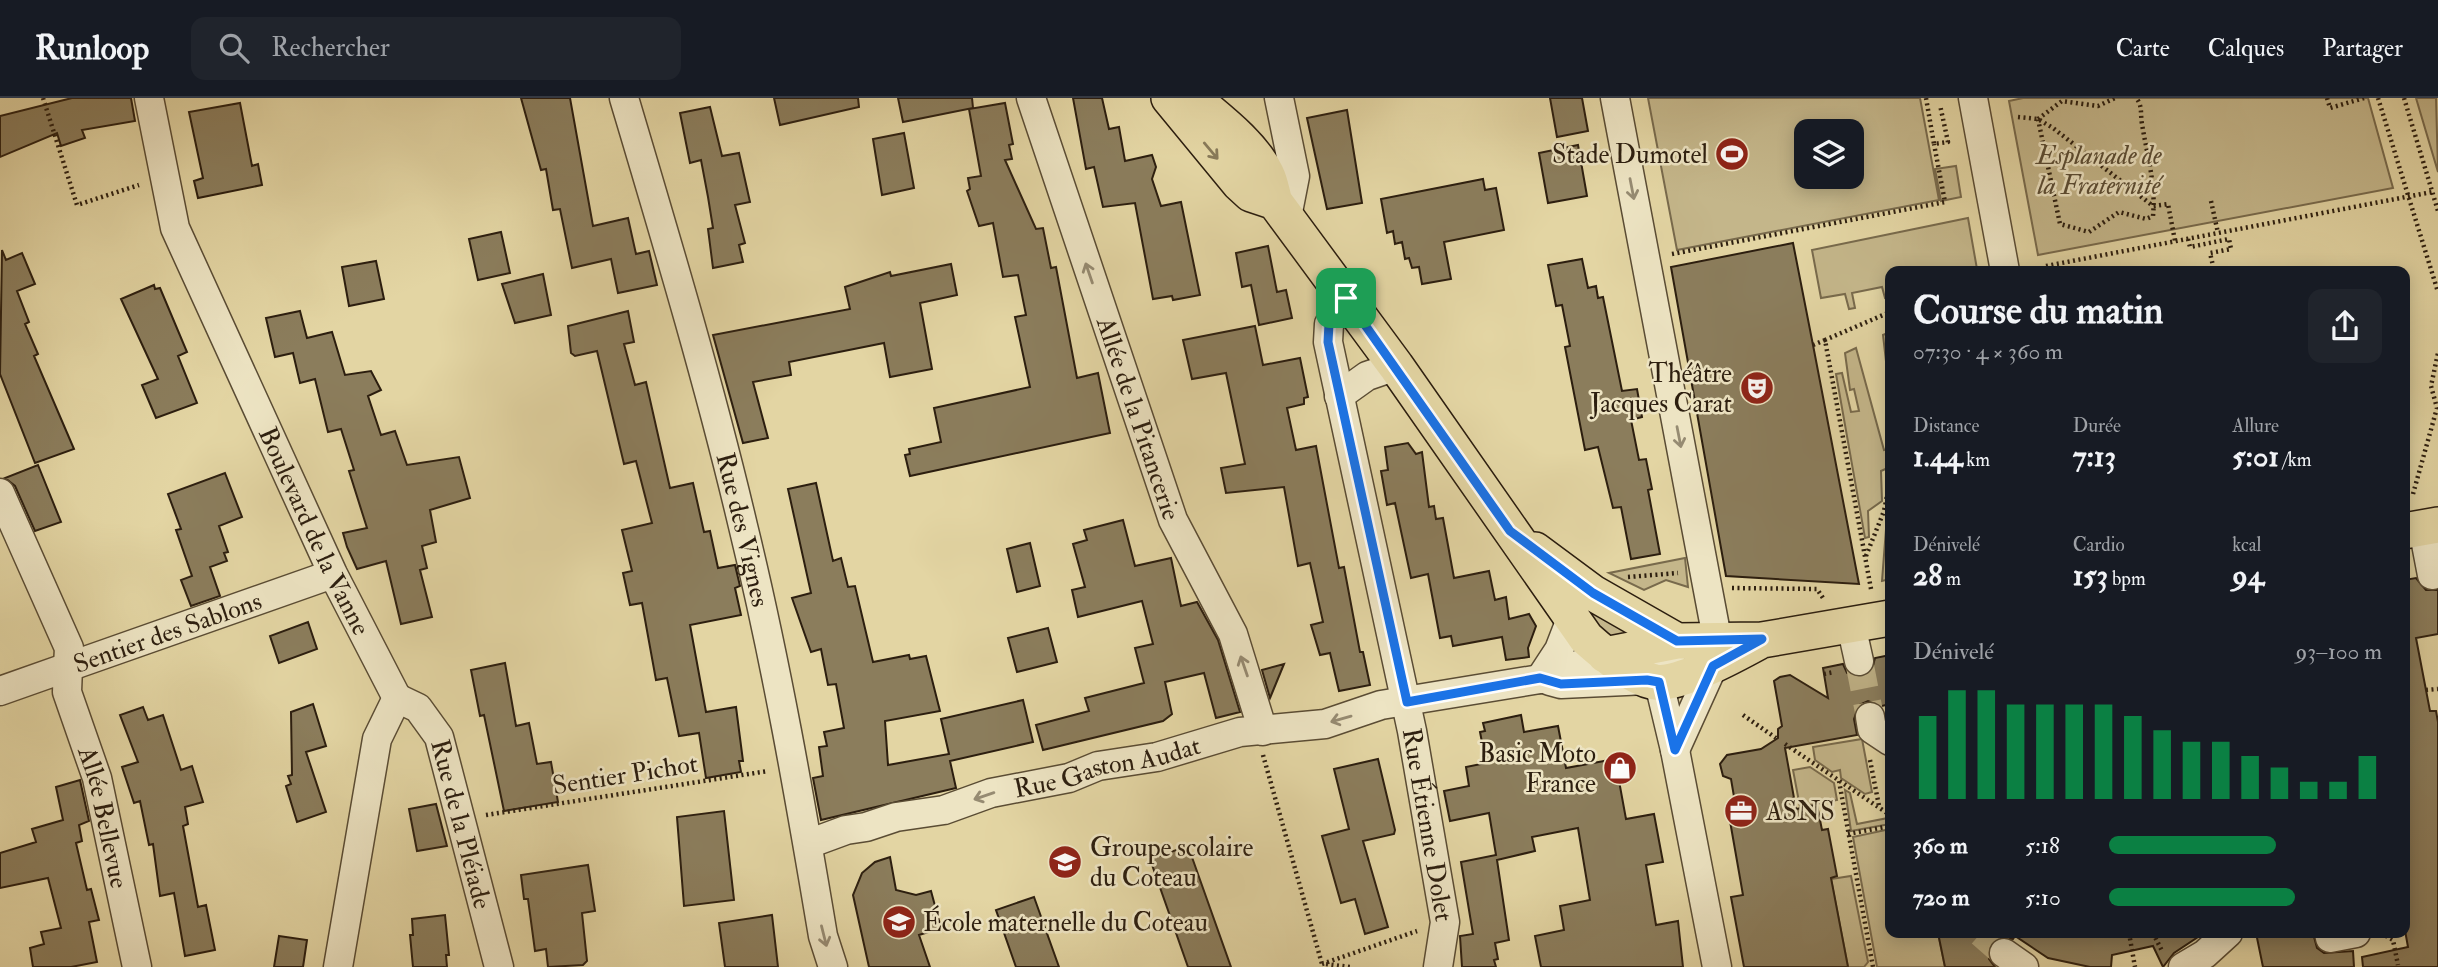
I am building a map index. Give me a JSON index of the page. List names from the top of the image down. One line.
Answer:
{"streets":{"street":["Allée de la Pitancerie","Boulevard de la Vanne","Rue des Vignes","Sentier des Sablons","Rue Gaston Audat","Allée Bellevue","Rue de la Pléiade","Rue Étienne Dolet"],"path":["Sentier Pichot"]},"crossings":[["Allée de la Pitancerie","Rue Gaston Audat"],["Boulevard de la Vanne","Rue de la Pléiade"],["Rue des Vignes","Rue Gaston Audat"],["Sentier des Sablons","Allée Bellevue"],["Rue Gaston Audat","Rue Étienne Dolet"]],"one_way":["Allée de la Pitancerie","Rue Gaston Audat"],"parks":["Esplanade de la Fraternité"],"places":{"sports":["Stade Dumotel"],"theatre":["Théâtre Jacques Carat"],"shop":["Basic Moto France"],"office":["ASNS"],"school or university":["Groupe scolaire du Coteau","École maternelle du Coteau"]},"page":{"header":"Runloop","search":"Rechercher","nav":["Carte","Calques","Partager"],"heading":["Course du matin","07:30 · 4 × 360 m"],"stats":[["Distance","1.44 km"],["Durée","7:13"],["Allure","5:01 /km"],["Dénivelé","28 m"],["Cardio","153 bpm"],["kcal","94"]],"chart":["Dénivelé","93–100 m"],"list":[{"name":"360 m","note":"5:18"},{"name":"720 m","note":"5:10"}]}}
